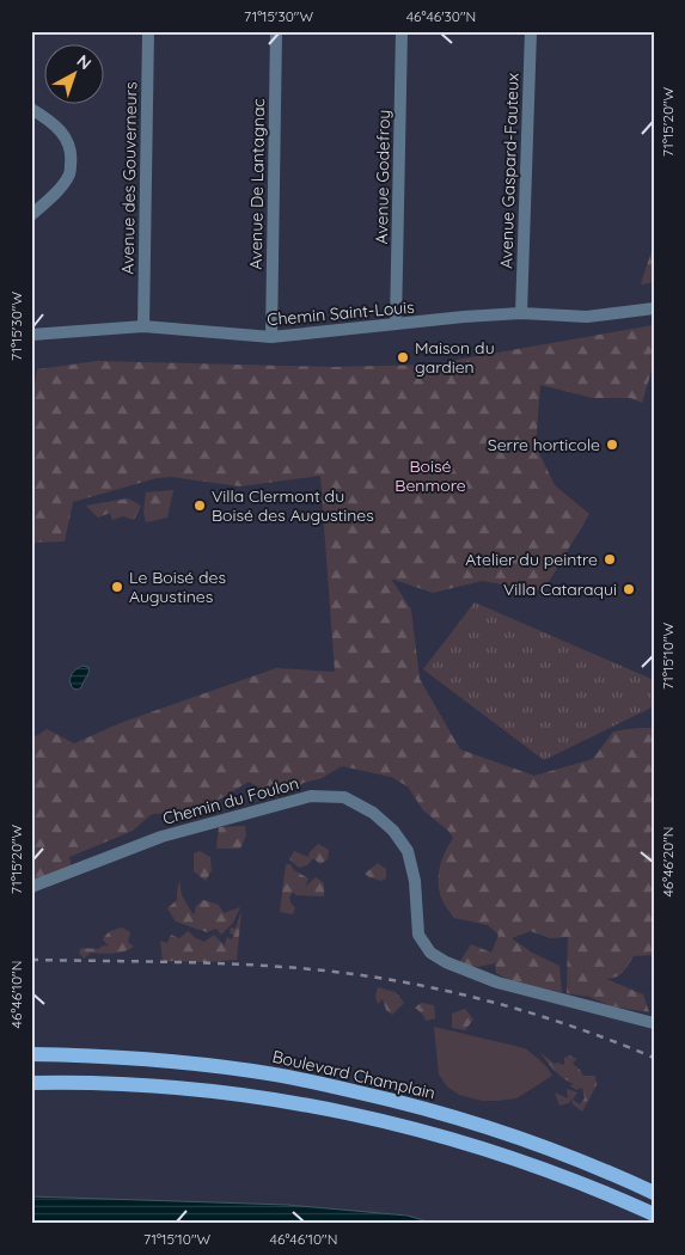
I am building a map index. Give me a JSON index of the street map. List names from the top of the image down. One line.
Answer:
{"streets":{"main road":["Boulevard Champlain"],"street":["Avenue Gaspard-Fauteux","Avenue Godefroy","Avenue des Gouverneurs","Avenue De Lantagnac","Chemin Saint-Louis","Chemin du Foulon"]},"crossings":[["Avenue Gaspard-Fauteux","Chemin Saint-Louis"],["Avenue Godefroy","Chemin Saint-Louis"],["Avenue des Gouverneurs","Chemin Saint-Louis"],["Avenue De Lantagnac","Chemin Saint-Louis"]],"parks":["Boisé Benmore"],"places":["Maison du gardien","Serre horticole","Villa Clermont du Boisé des Augustines","Atelier du peintre","Le Boisé des Augustines","Villa Cataraqui"],"north":"top right","coordinates":["71°15'30\"W","46°46'30\"N","71°15'20\"W","71°15'10\"W","46°46'20\"N","46°46'10\"N"]}
